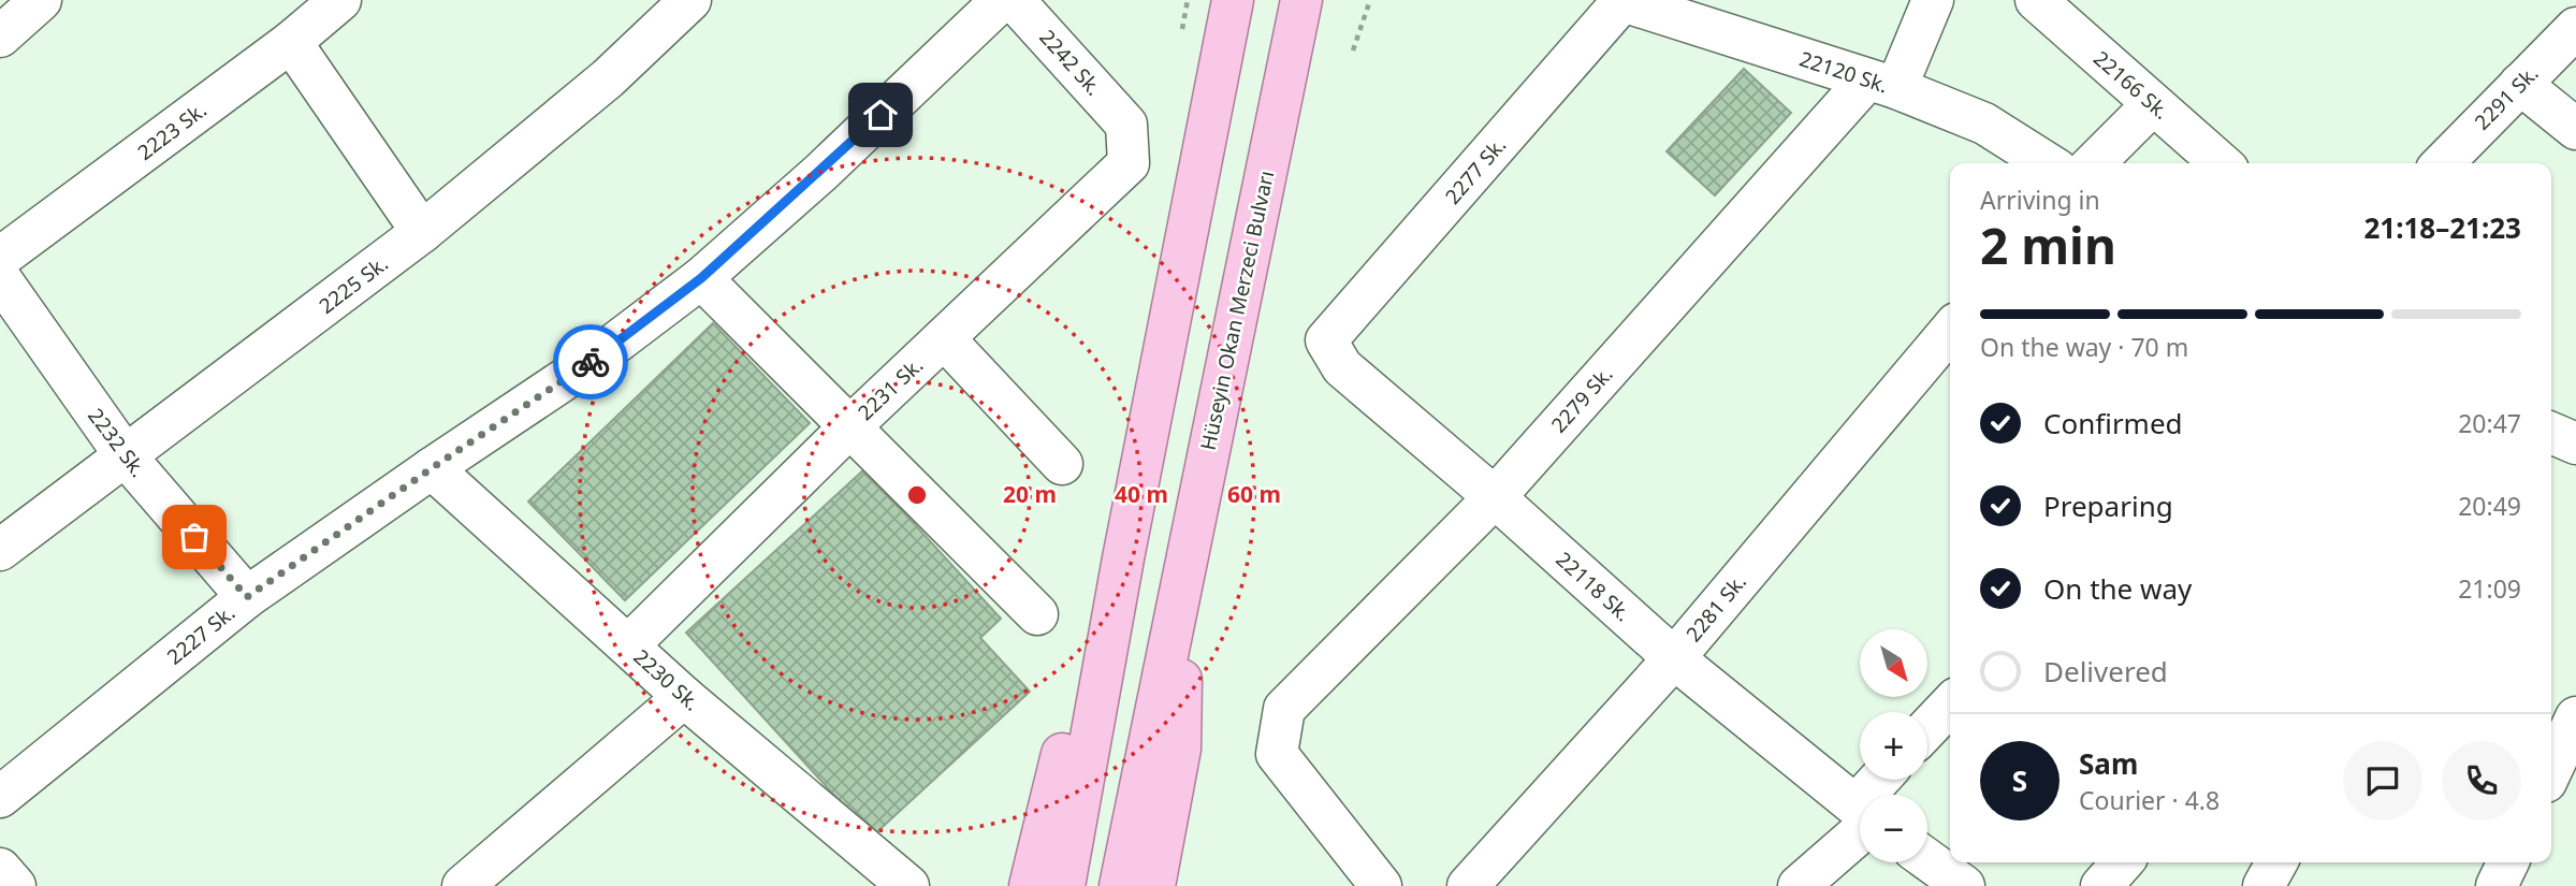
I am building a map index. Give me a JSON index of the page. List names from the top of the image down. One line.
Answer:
{"streets":{"main road":["Hüseyin Okan Merzeci Bulvarı"],"street":["2242 Sk.","22120 Sk.","22166 Sk.","2291 Sk.","2223 Sk.","2277 Sk.","2225 Sk.","2231 Sk.","2279 Sk.","2232 Sk.","22118 Sk.","2281 Sk.","2227 Sk.","2230 Sk."]},"crossings":[["2242 Sk.","2231 Sk."],["22120 Sk.","2277 Sk."],["22120 Sk.","2279 Sk."],["2277 Sk.","22118 Sk."],["2225 Sk.","2232 Sk."],["2231 Sk.","2230 Sk."],["2279 Sk.","22118 Sk."],["2232 Sk.","2227 Sk."],["22118 Sk.","2281 Sk."],["2227 Sk.","2230 Sk."]],"north":"bottom right","page":{"heading":["2 min","Arriving in","21:18–21:23"],"panel":["Sam","Courier · 4.8"],"bar":"On the way · 70 m","list":[["Confirmed","20:47"],["Preparing","20:49"],["On the way","21:09"],"Delivered"],"map_buttons":["+","−"],"round":"S"},"rings":["20 m","40 m","60 m"]}
